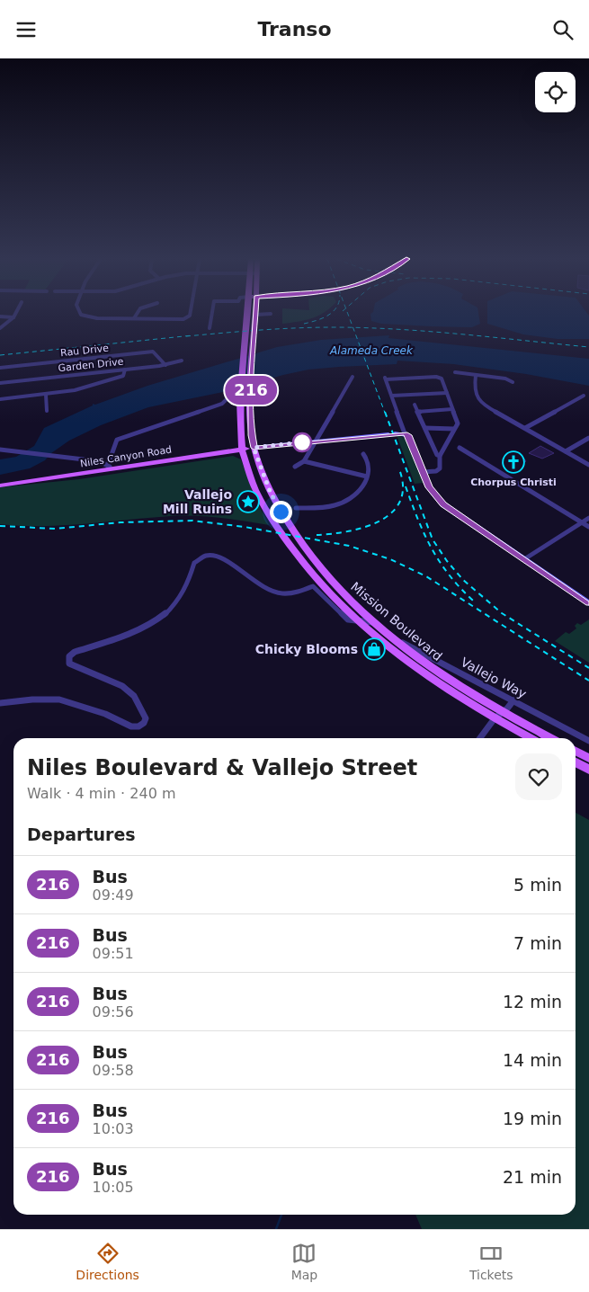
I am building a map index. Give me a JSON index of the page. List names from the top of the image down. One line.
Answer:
{"streets":{"main road":["Niles Canyon Road","Mission Boulevard"],"street":["Rau Drive","Garden Drive","Vallejo Way"]},"crossings":[["Rau Drive","Garden Drive"],["Niles Canyon Road","Mission Boulevard"],["Mission Boulevard","Vallejo Way"]],"water":["Alameda Creek"],"places":{"church":["Chorpus Christi"],"place":["Vallejo Mill Ruins"],"shop":["Chicky Blooms"]},"lines":["bus line 216"],"page":{"header":"Transo","on_map":"216","heading":[["Niles Boulevard & Vallejo Street","Walk · 4 min · 240 m"],"Departures"],"list":[{"mark":"216","name":"Bus","note":"09:49","value":"5 min"},{"mark":"216","name":"Bus","note":"09:51","value":"7 min"},{"mark":"216","name":"Bus","note":"09:56","value":"12 min"},{"mark":"216","name":"Bus","note":"09:58","value":"14 min"},{"mark":"216","name":"Bus","note":"10:03","value":"19 min"},{"mark":"216","name":"Bus","note":"10:05","value":"21 min"}],"tabs":["Directions","Map","Tickets"]}}
